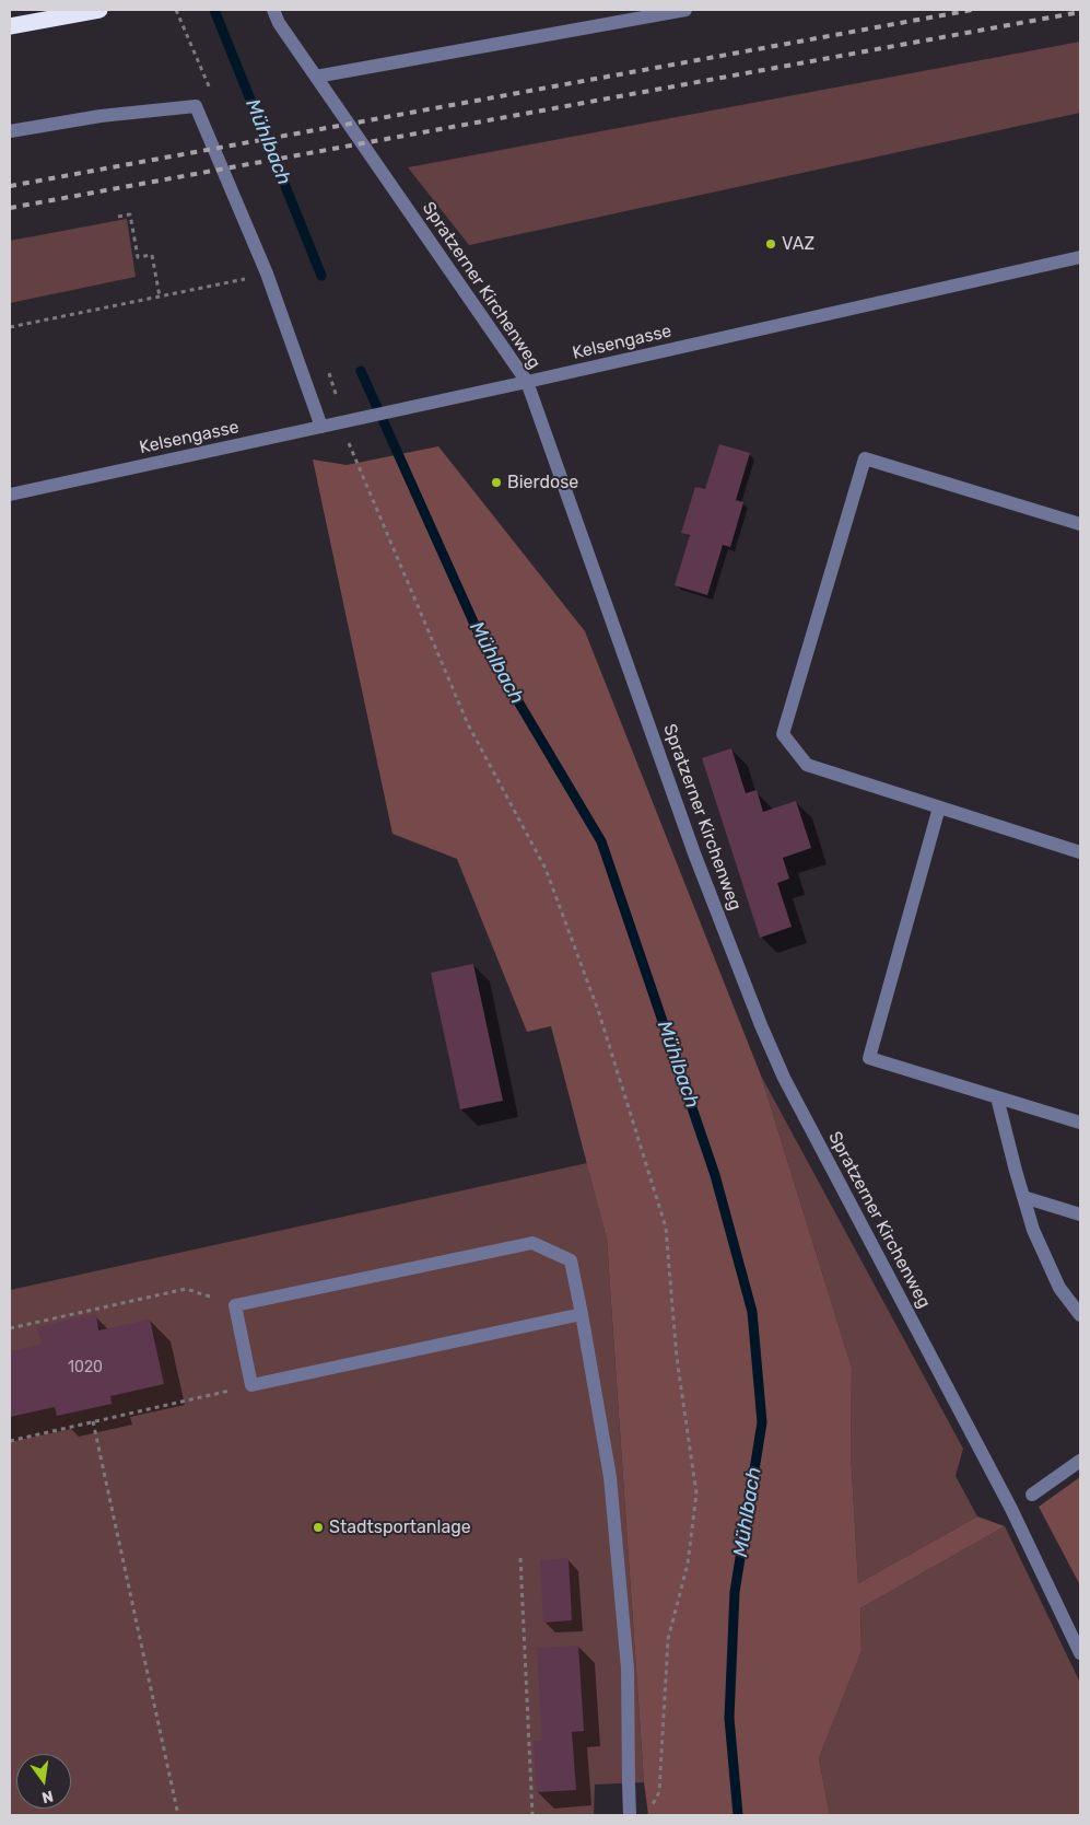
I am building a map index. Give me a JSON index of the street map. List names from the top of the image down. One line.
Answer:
{"streets":{"street":["Spratzerner Kirchenweg","Kelsengasse"]},"crossings":[["Spratzerner Kirchenweg","Kelsengasse"]],"water":["Mühlbach"],"places":["VAZ","Bierdose","Stadtsportanlage"],"house_numbers":["1020"],"north":"bottom"}
